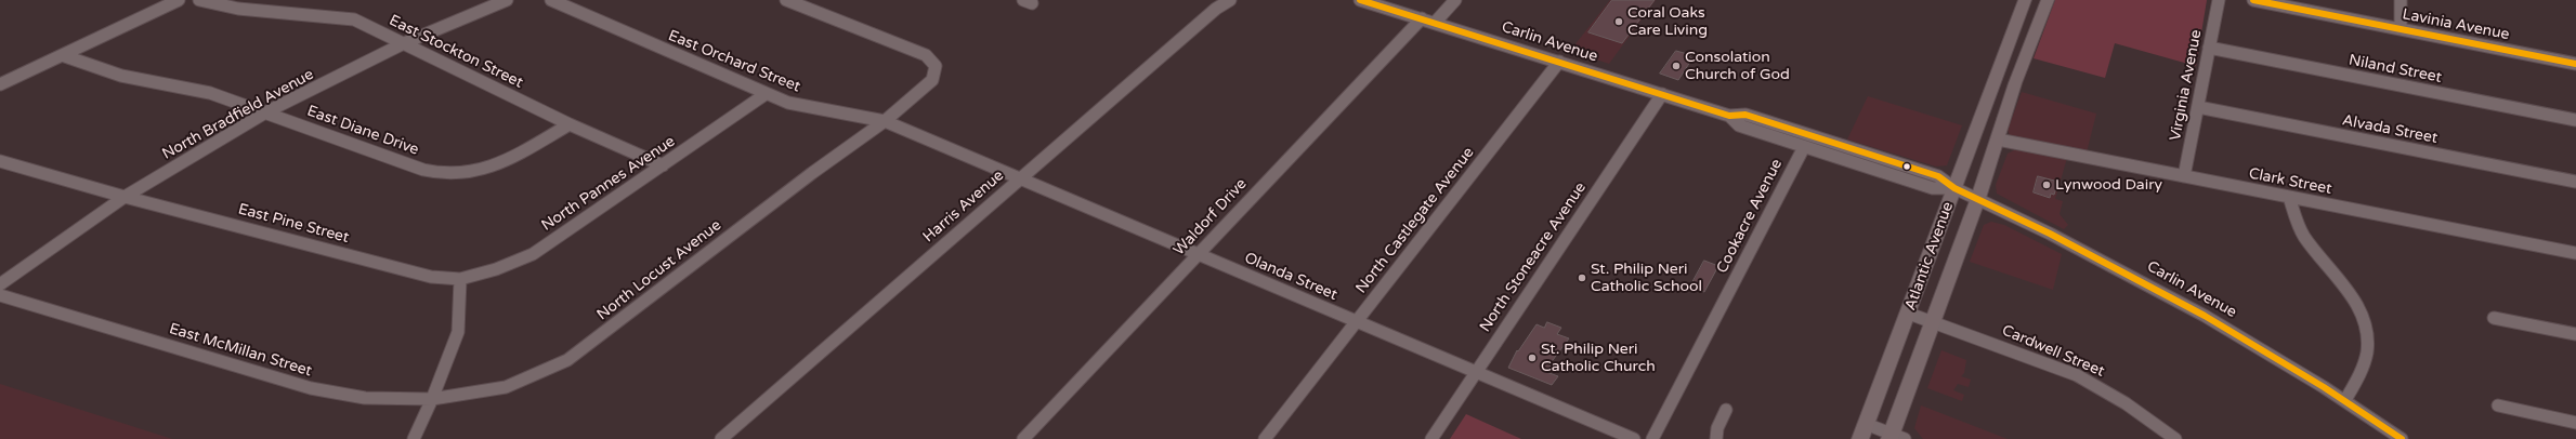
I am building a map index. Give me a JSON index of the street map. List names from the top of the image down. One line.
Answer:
{"streets":{"main road":["Atlantic Avenue"],"street":["Lavinia Avenue","Carlin Avenue","East Stockton Street","East Orchard Street","Niland Street","Virginia Avenue","North Bradfield Avenue","Alvada Street","East Diane Drive","Clark Street","North Pannes Avenue","Harris Avenue","Cookacre Avenue","Waldorf Drive","North Castlegate Avenue","East Pine Street","North Stoneacre Avenue","North Locust Avenue","Olanda Street","East McMillan Street","Cardwell Street"]},"crossings":[["Carlin Avenue","Cookacre Avenue"],["Carlin Avenue","Waldorf Drive"],["Carlin Avenue","North Castlegate Avenue"],["Carlin Avenue","Atlantic Avenue"],["Carlin Avenue","North Stoneacre Avenue"],["East Stockton Street","North Bradfield Avenue"],["East Stockton Street","East Diane Drive"],["East Stockton Street","North Pannes Avenue"],["East Orchard Street","North Pannes Avenue"],["East Orchard Street","North Locust Avenue"],["East Orchard Street","Olanda Street"],["Niland Street","Virginia Avenue"],["Virginia Avenue","Alvada Street"],["Virginia Avenue","Clark Street"],["North Bradfield Avenue","East Diane Drive"],["North Bradfield Avenue","East Pine Street"],["Clark Street","Atlantic Avenue"],["North Pannes Avenue","East Pine Street"],["Harris Avenue","Olanda Street"],["Waldorf Drive","Olanda Street"],["North Castlegate Avenue","Olanda Street"],["Atlantic Avenue","Cardwell Street"],["North Stoneacre Avenue","Olanda Street"],["North Locust Avenue","East McMillan Street"]],"places":["Coral Oaks Care Living","Consolation Church of God","Lynwood Dairy","St. Philip Neri Catholic School","St. Philip Neri Catholic Church"]}
